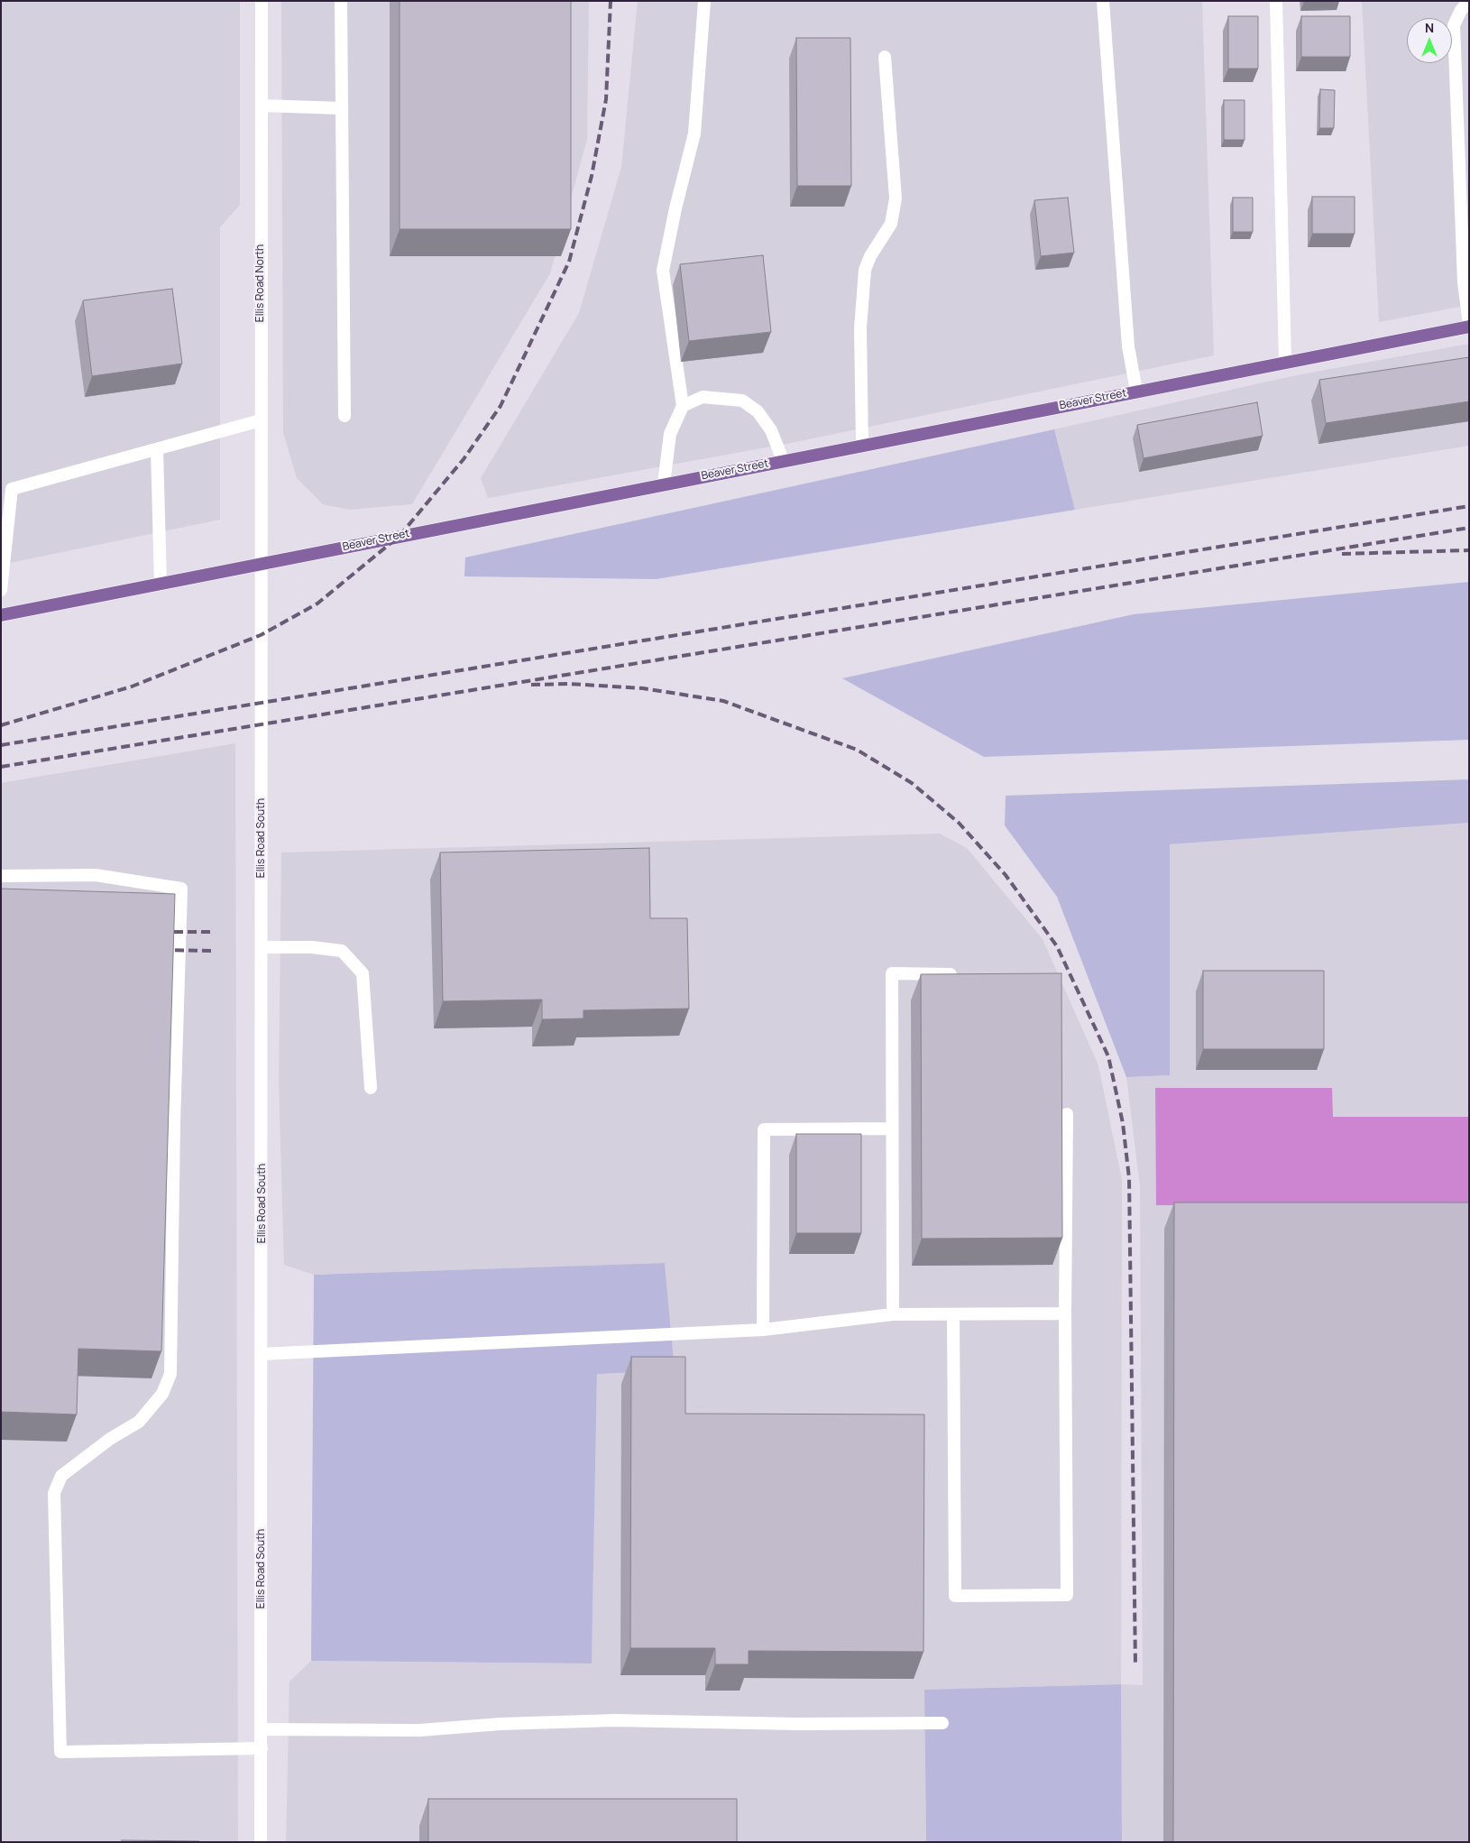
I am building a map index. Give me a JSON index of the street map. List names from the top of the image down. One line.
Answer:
{"streets":{"main road":["Beaver Street"],"street":["Ellis Road North","Ellis Road South"]},"crossings":[["Ellis Road North","Beaver Street"],["Ellis Road North","Ellis Road South"],["Beaver Street","Ellis Road South"]],"north":"top"}
